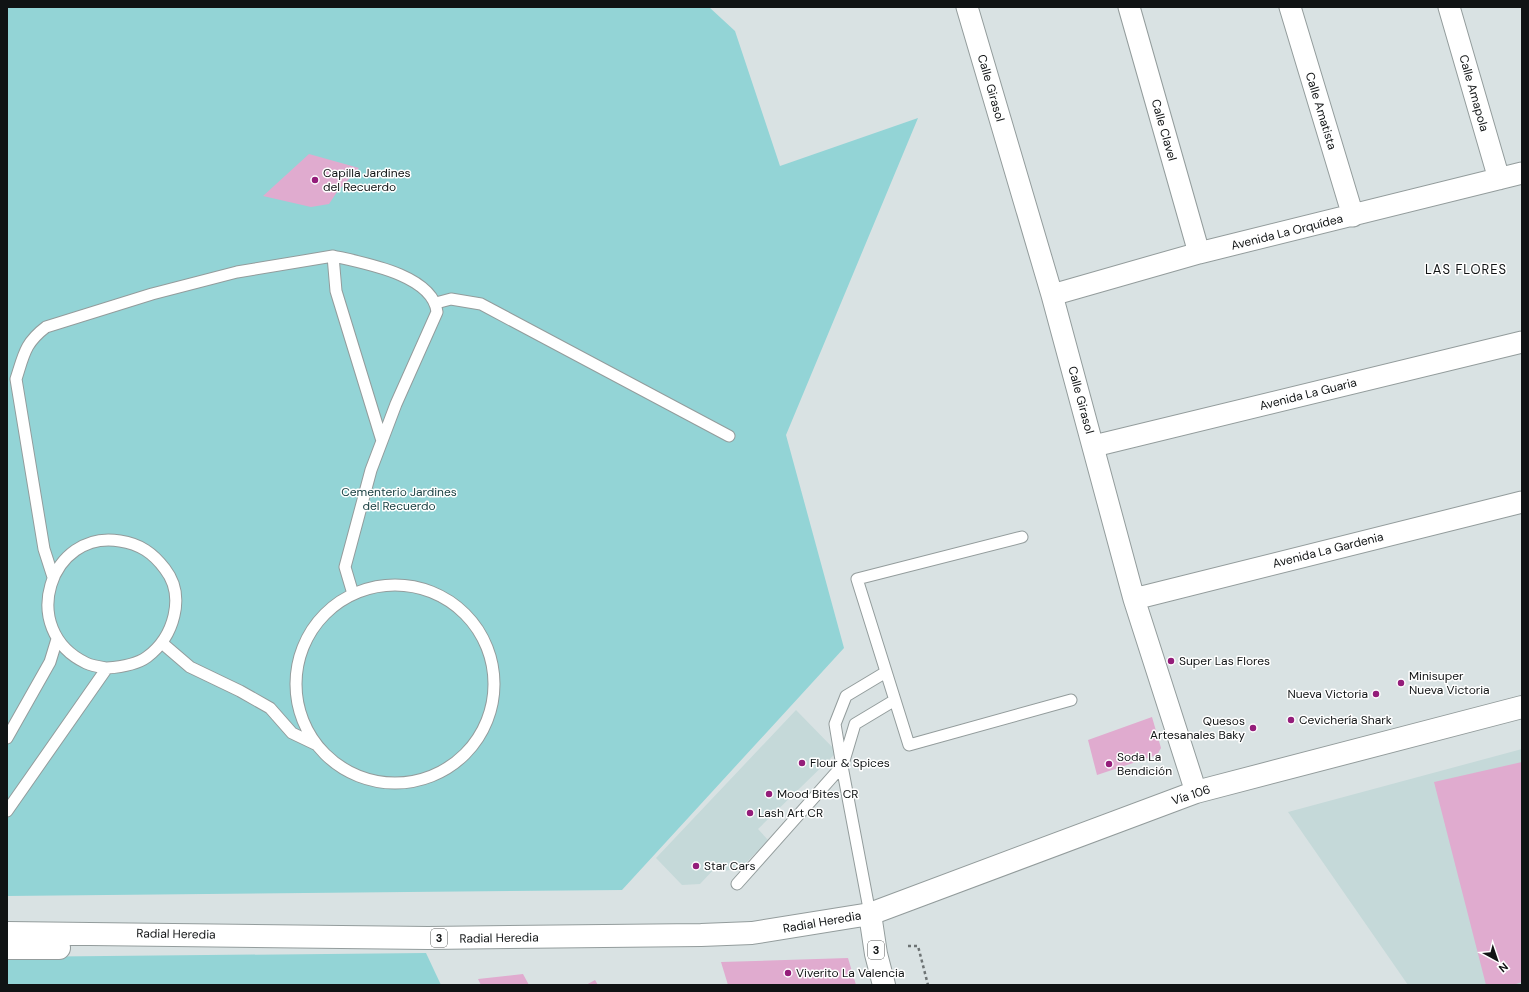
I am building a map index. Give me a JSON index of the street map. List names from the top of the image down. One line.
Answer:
{"streets":{"main road":["Vía 106","Radial Heredia","3"],"street":["Calle Girasol","Calle Amapola","Calle Amatista","Calle Clavel","Avenida La Orquídea","Avenida La Guaria","Avenida La Gardenia"]},"crossings":[["Calle Girasol","Avenida La Orquídea"],["Calle Girasol","Avenida La Guaria"],["Calle Girasol","Avenida La Gardenia"],["Calle Girasol","Vía 106"],["Calle Amapola","Avenida La Orquídea"],["Calle Amatista","Avenida La Orquídea"],["Calle Clavel","Avenida La Orquídea"],["Vía 106","Radial Heredia"]],"districts":["LAS FLORES"],"parks":["Cementerio Jardines del Recuerdo"],"places":["Capilla Jardines del Recuerdo","Super Las Flores","Minisuper Nueva Victoria","Nueva Victoria","Cevichería Shark","Quesos Artesanales Baky","Flour & Spices","Soda La Bendición","Mood Bites CR","Lash Art CR","Star Cars","Viverito La Valencia"],"north":"bottom right"}
